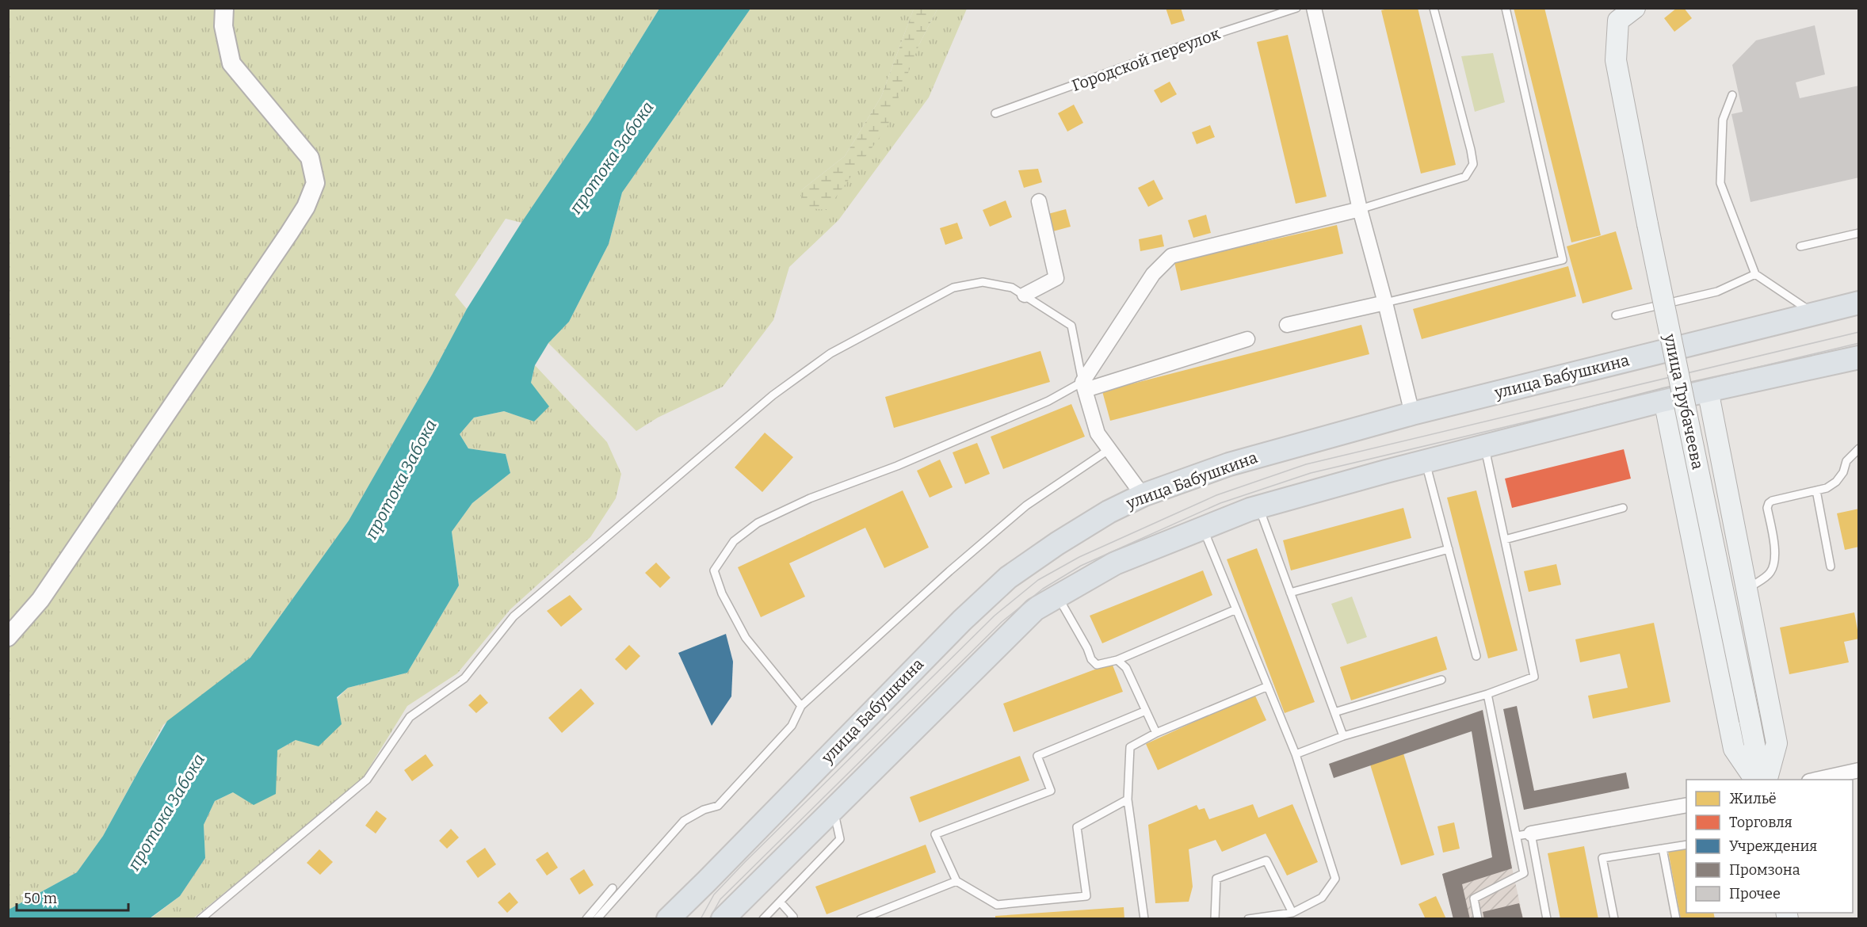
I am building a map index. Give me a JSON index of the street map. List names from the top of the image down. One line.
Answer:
{"streets":{"main road":["улица Бабушкина","улица Трубачеева"],"lane":["Городской переулок"]},"water":["протока Забока"],"legend":["Жильё","Торговля","Учреждения","Промзона","Прочее"],"scale_bar":"50 m"}
